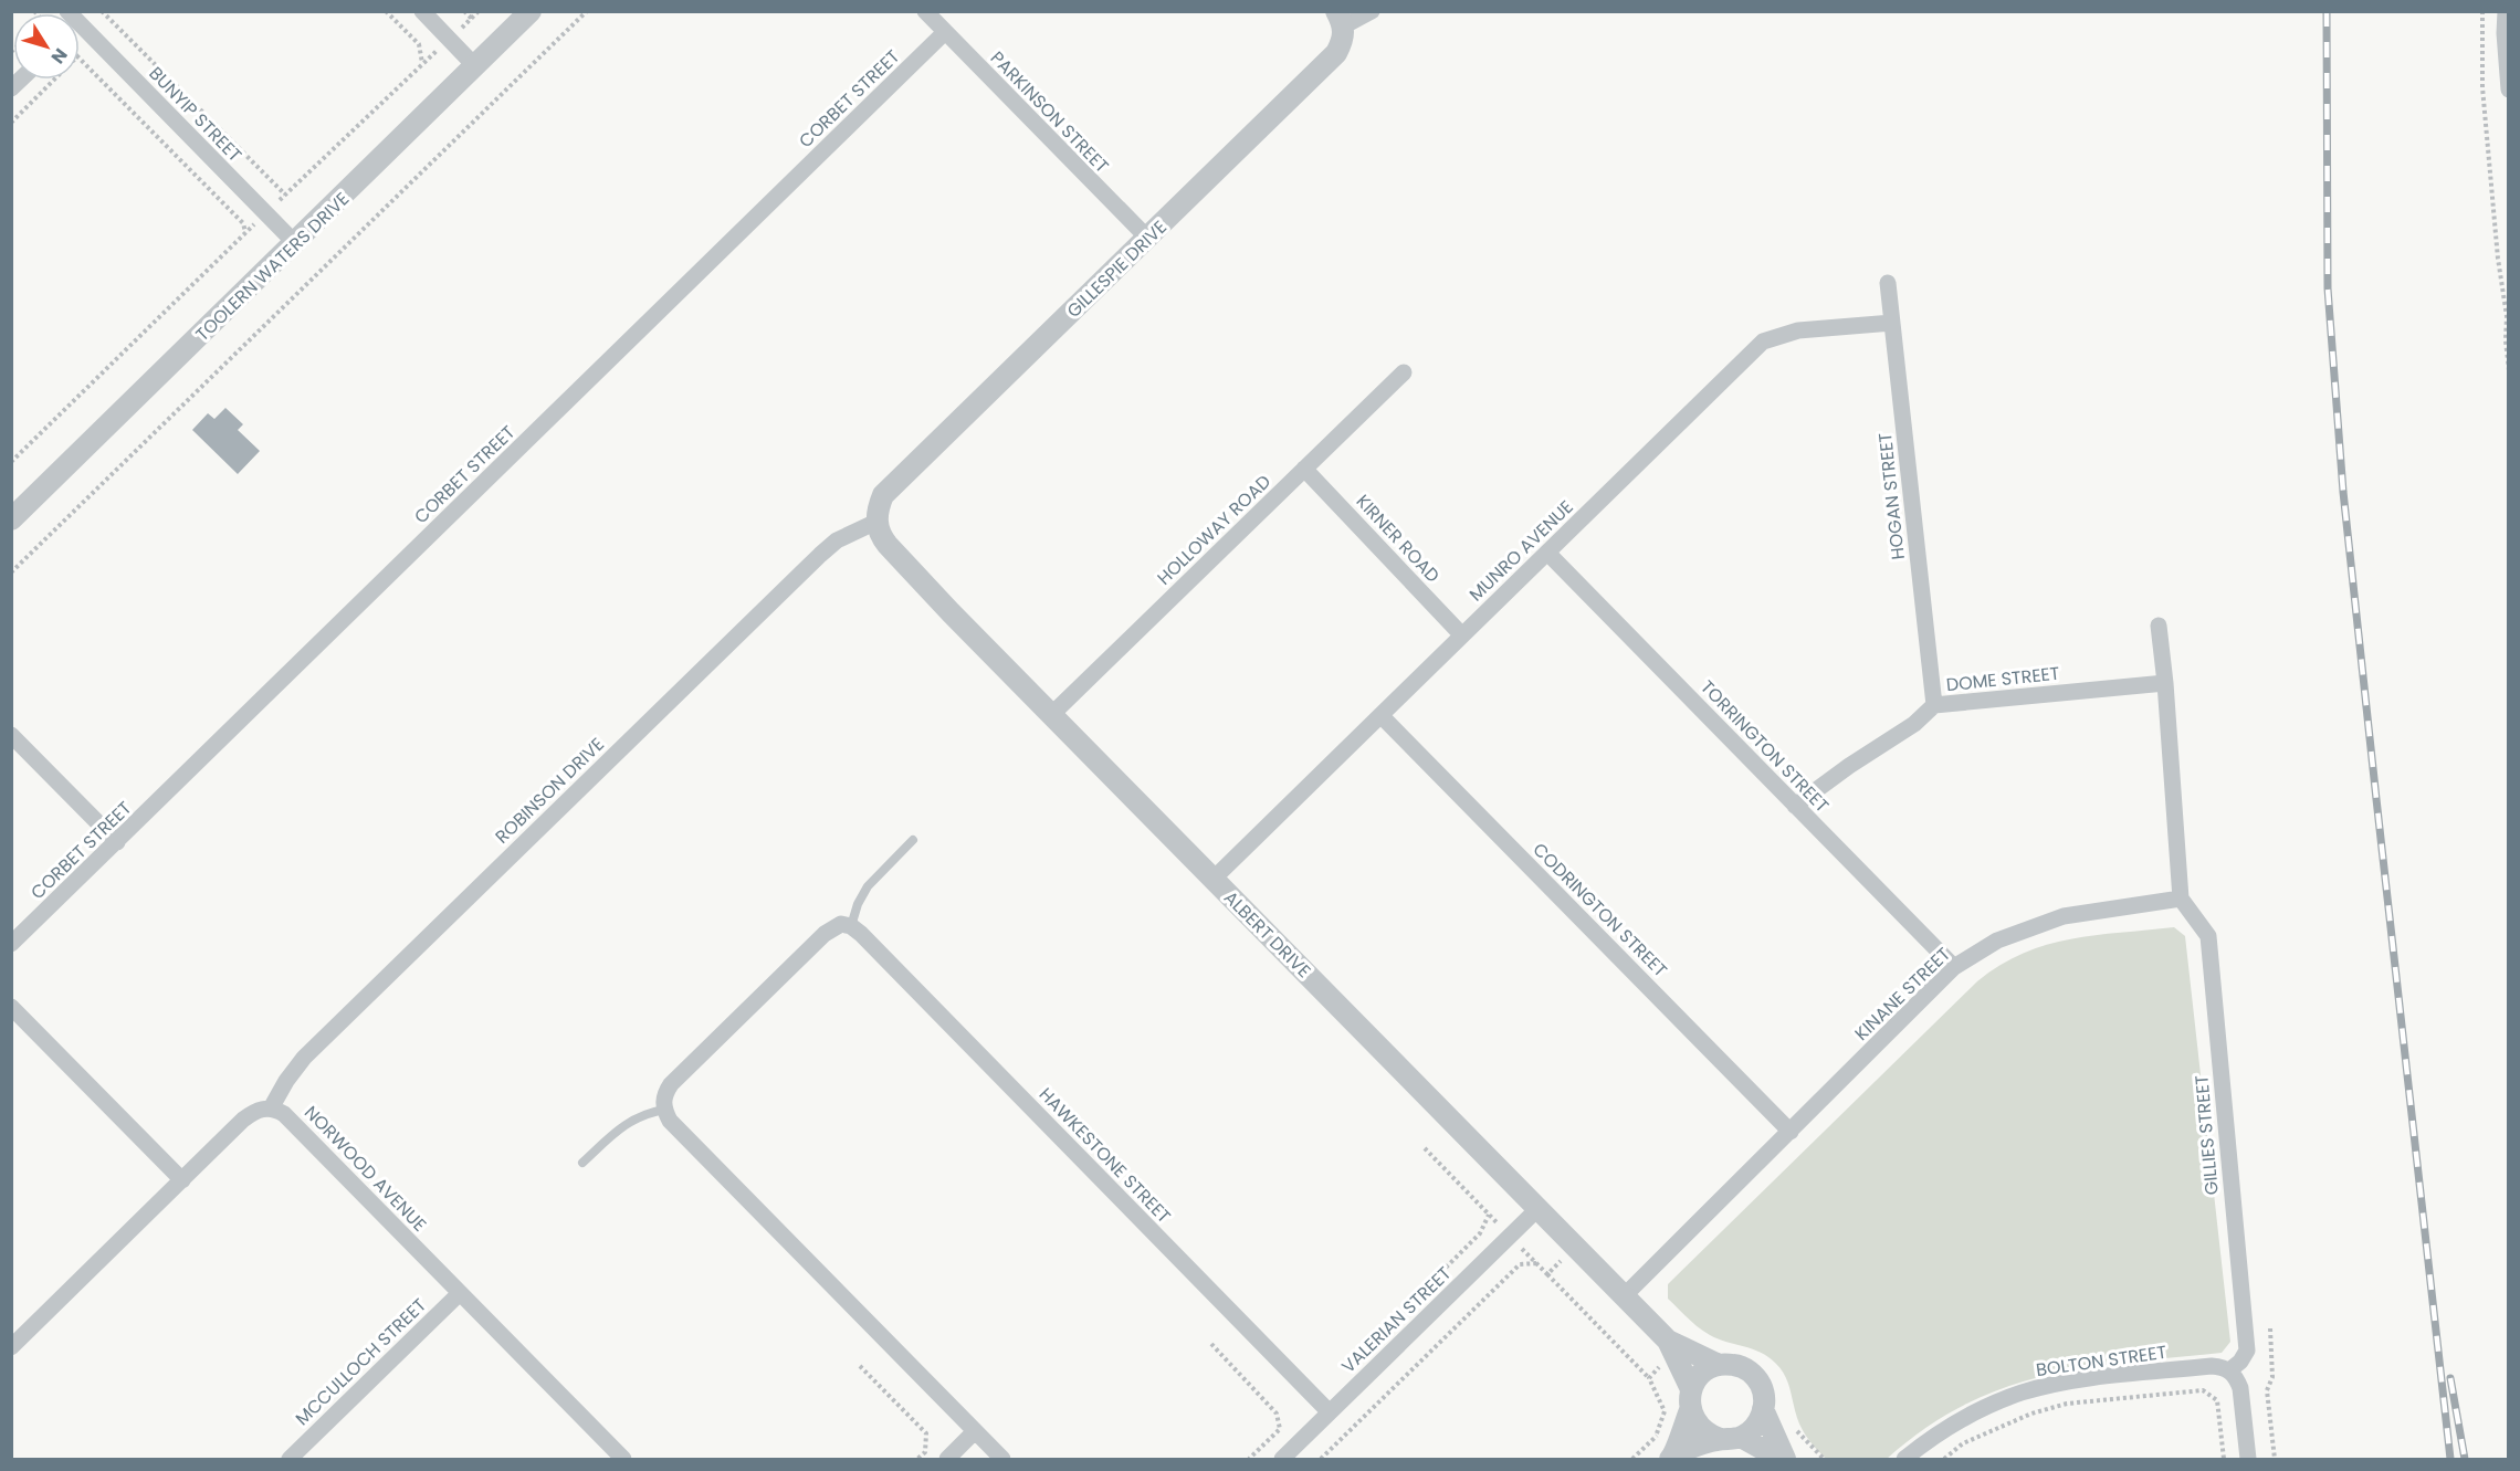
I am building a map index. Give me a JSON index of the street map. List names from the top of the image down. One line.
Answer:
{"streets":{"street":["CORBET STREET","PARKINSON STREET","BUNYIP STREET","TOOLERN WATERS DRIVE","GILLESPIE DRIVE","HOGAN STREET","HOLLOWAY ROAD","KIRNER ROAD","MUNRO AVENUE","DOME STREET","TORRINGTON STREET","ROBINSON DRIVE","CODRINGTON STREET","ALBERT DRIVE","KINANE STREET","GILLIES STREET","HAWKESTONE STREET","NORWOOD AVENUE","VALERIAN STREET","BOLTON STREET","MCCULLOCH STREET"]},"crossings":[["CORBET STREET","PARKINSON STREET"],["PARKINSON STREET","GILLESPIE DRIVE"],["BUNYIP STREET","TOOLERN WATERS DRIVE"],["GILLESPIE DRIVE","ROBINSON DRIVE"],["GILLESPIE DRIVE","ALBERT DRIVE"],["HOGAN STREET","MUNRO AVENUE"],["HOGAN STREET","DOME STREET"],["HOLLOWAY ROAD","KIRNER ROAD"],["HOLLOWAY ROAD","ALBERT DRIVE"],["KIRNER ROAD","MUNRO AVENUE"],["MUNRO AVENUE","TORRINGTON STREET"],["MUNRO AVENUE","CODRINGTON STREET"],["MUNRO AVENUE","ALBERT DRIVE"],["DOME STREET","TORRINGTON STREET"],["TORRINGTON STREET","KINANE STREET"],["ROBINSON DRIVE","ALBERT DRIVE"],["ROBINSON DRIVE","NORWOOD AVENUE"],["CODRINGTON STREET","KINANE STREET"],["ALBERT DRIVE","KINANE STREET"],["ALBERT DRIVE","VALERIAN STREET"],["KINANE STREET","GILLIES STREET"],["GILLIES STREET","BOLTON STREET"],["HAWKESTONE STREET","VALERIAN STREET"],["NORWOOD AVENUE","MCCULLOCH STREET"]],"north":"bottom right"}
